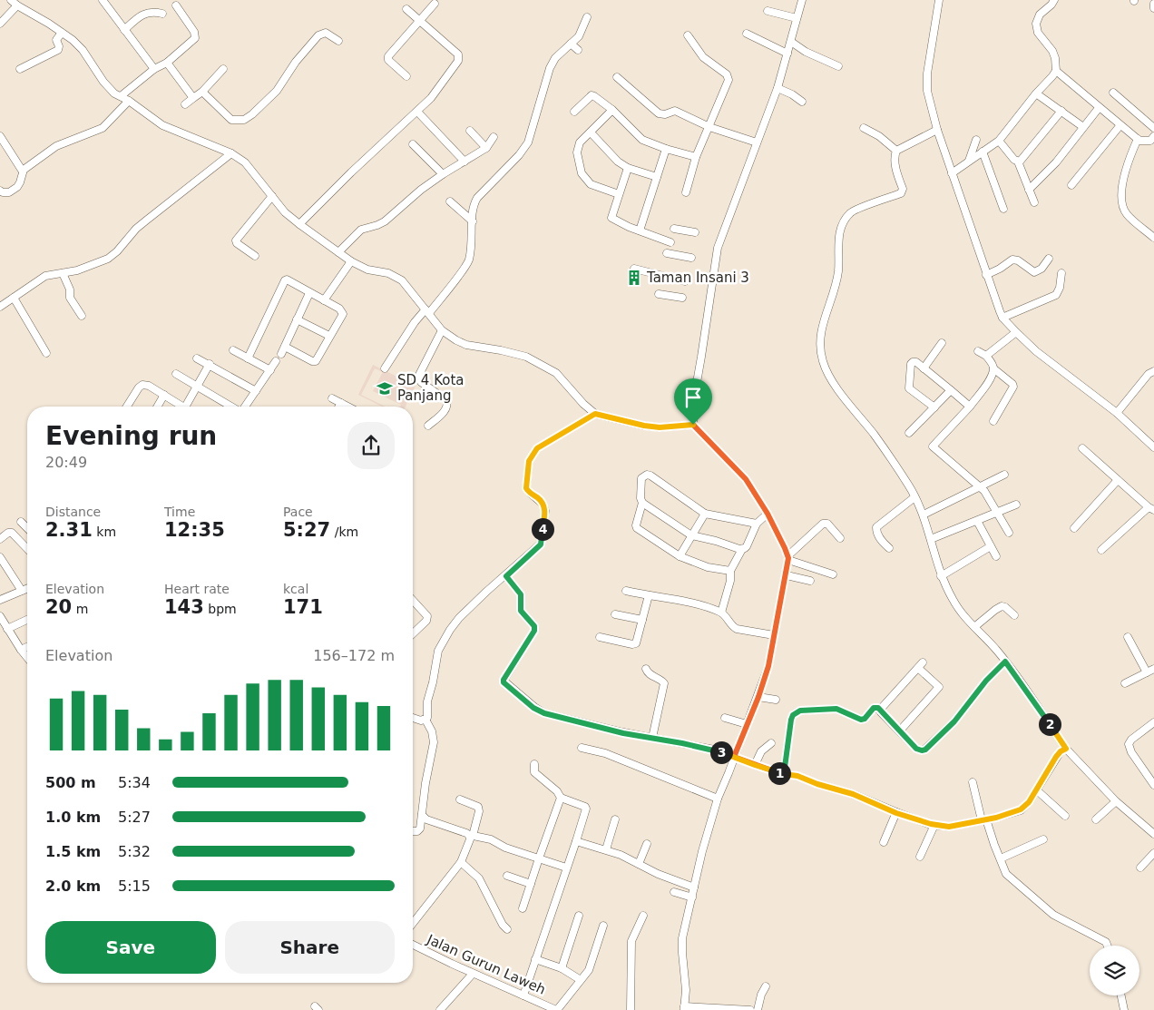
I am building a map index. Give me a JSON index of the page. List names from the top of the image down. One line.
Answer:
{"streets":{"street":["Jalan Gurun Laweh"]},"places":{"building":["Taman Insani 3"],"school or university":["SD 4 Kota Panjang"]},"page":{"heading":["Evening run","20:49"],"stats":[["Distance","2.31 km"],["Time","12:35"],["Pace","5:27 /km"],["Elevation","20 m"],["Heart rate","143 bpm"],["kcal","171"]],"pins":["4","2","3","1"],"chart":["Elevation","156–172 m"],"list":[{"name":"500 m","note":"5:34"},{"name":"1.0 km","note":"5:27"},{"name":"1.5 km","note":"5:32"},{"name":"2.0 km","note":"5:15"}],"buttons":["Save","Share"]}}
